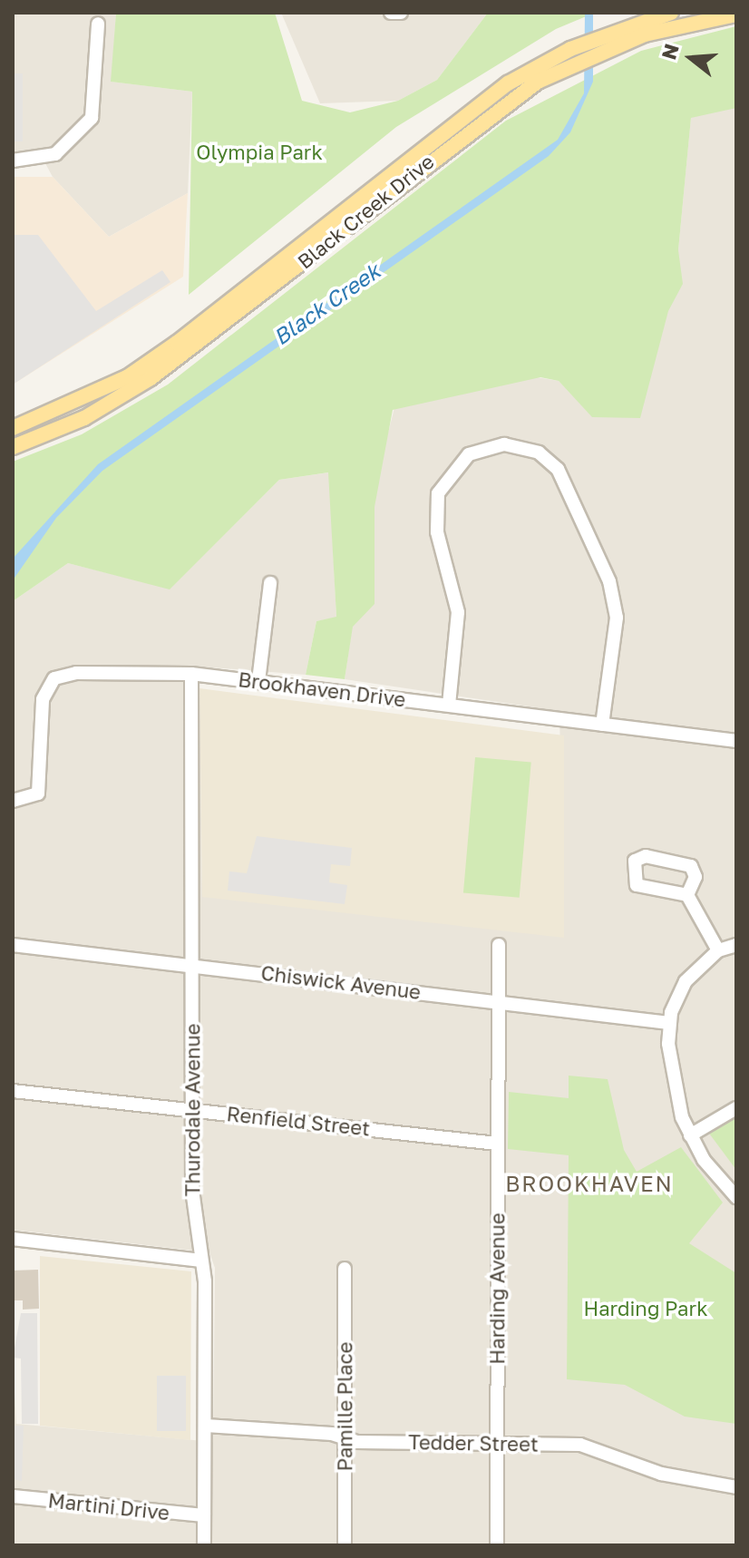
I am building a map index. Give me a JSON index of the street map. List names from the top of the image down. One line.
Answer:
{"streets":{"main road":["Black Creek Drive"],"street":["Brookhaven Drive","Chiswick Avenue","Thurodale Avenue","Renfield Street","Harding Avenue","Pamille Place","Tedder Street","Martini Drive"]},"crossings":[["Brookhaven Drive","Thurodale Avenue"],["Chiswick Avenue","Thurodale Avenue"],["Chiswick Avenue","Harding Avenue"],["Thurodale Avenue","Renfield Street"],["Thurodale Avenue","Tedder Street"],["Thurodale Avenue","Martini Drive"],["Renfield Street","Harding Avenue"],["Harding Avenue","Tedder Street"],["Pamille Place","Tedder Street"]],"districts":["BROOKHAVEN"],"water":["Black Creek"],"parks":["Olympia Park","Harding Park"],"north":"left"}
